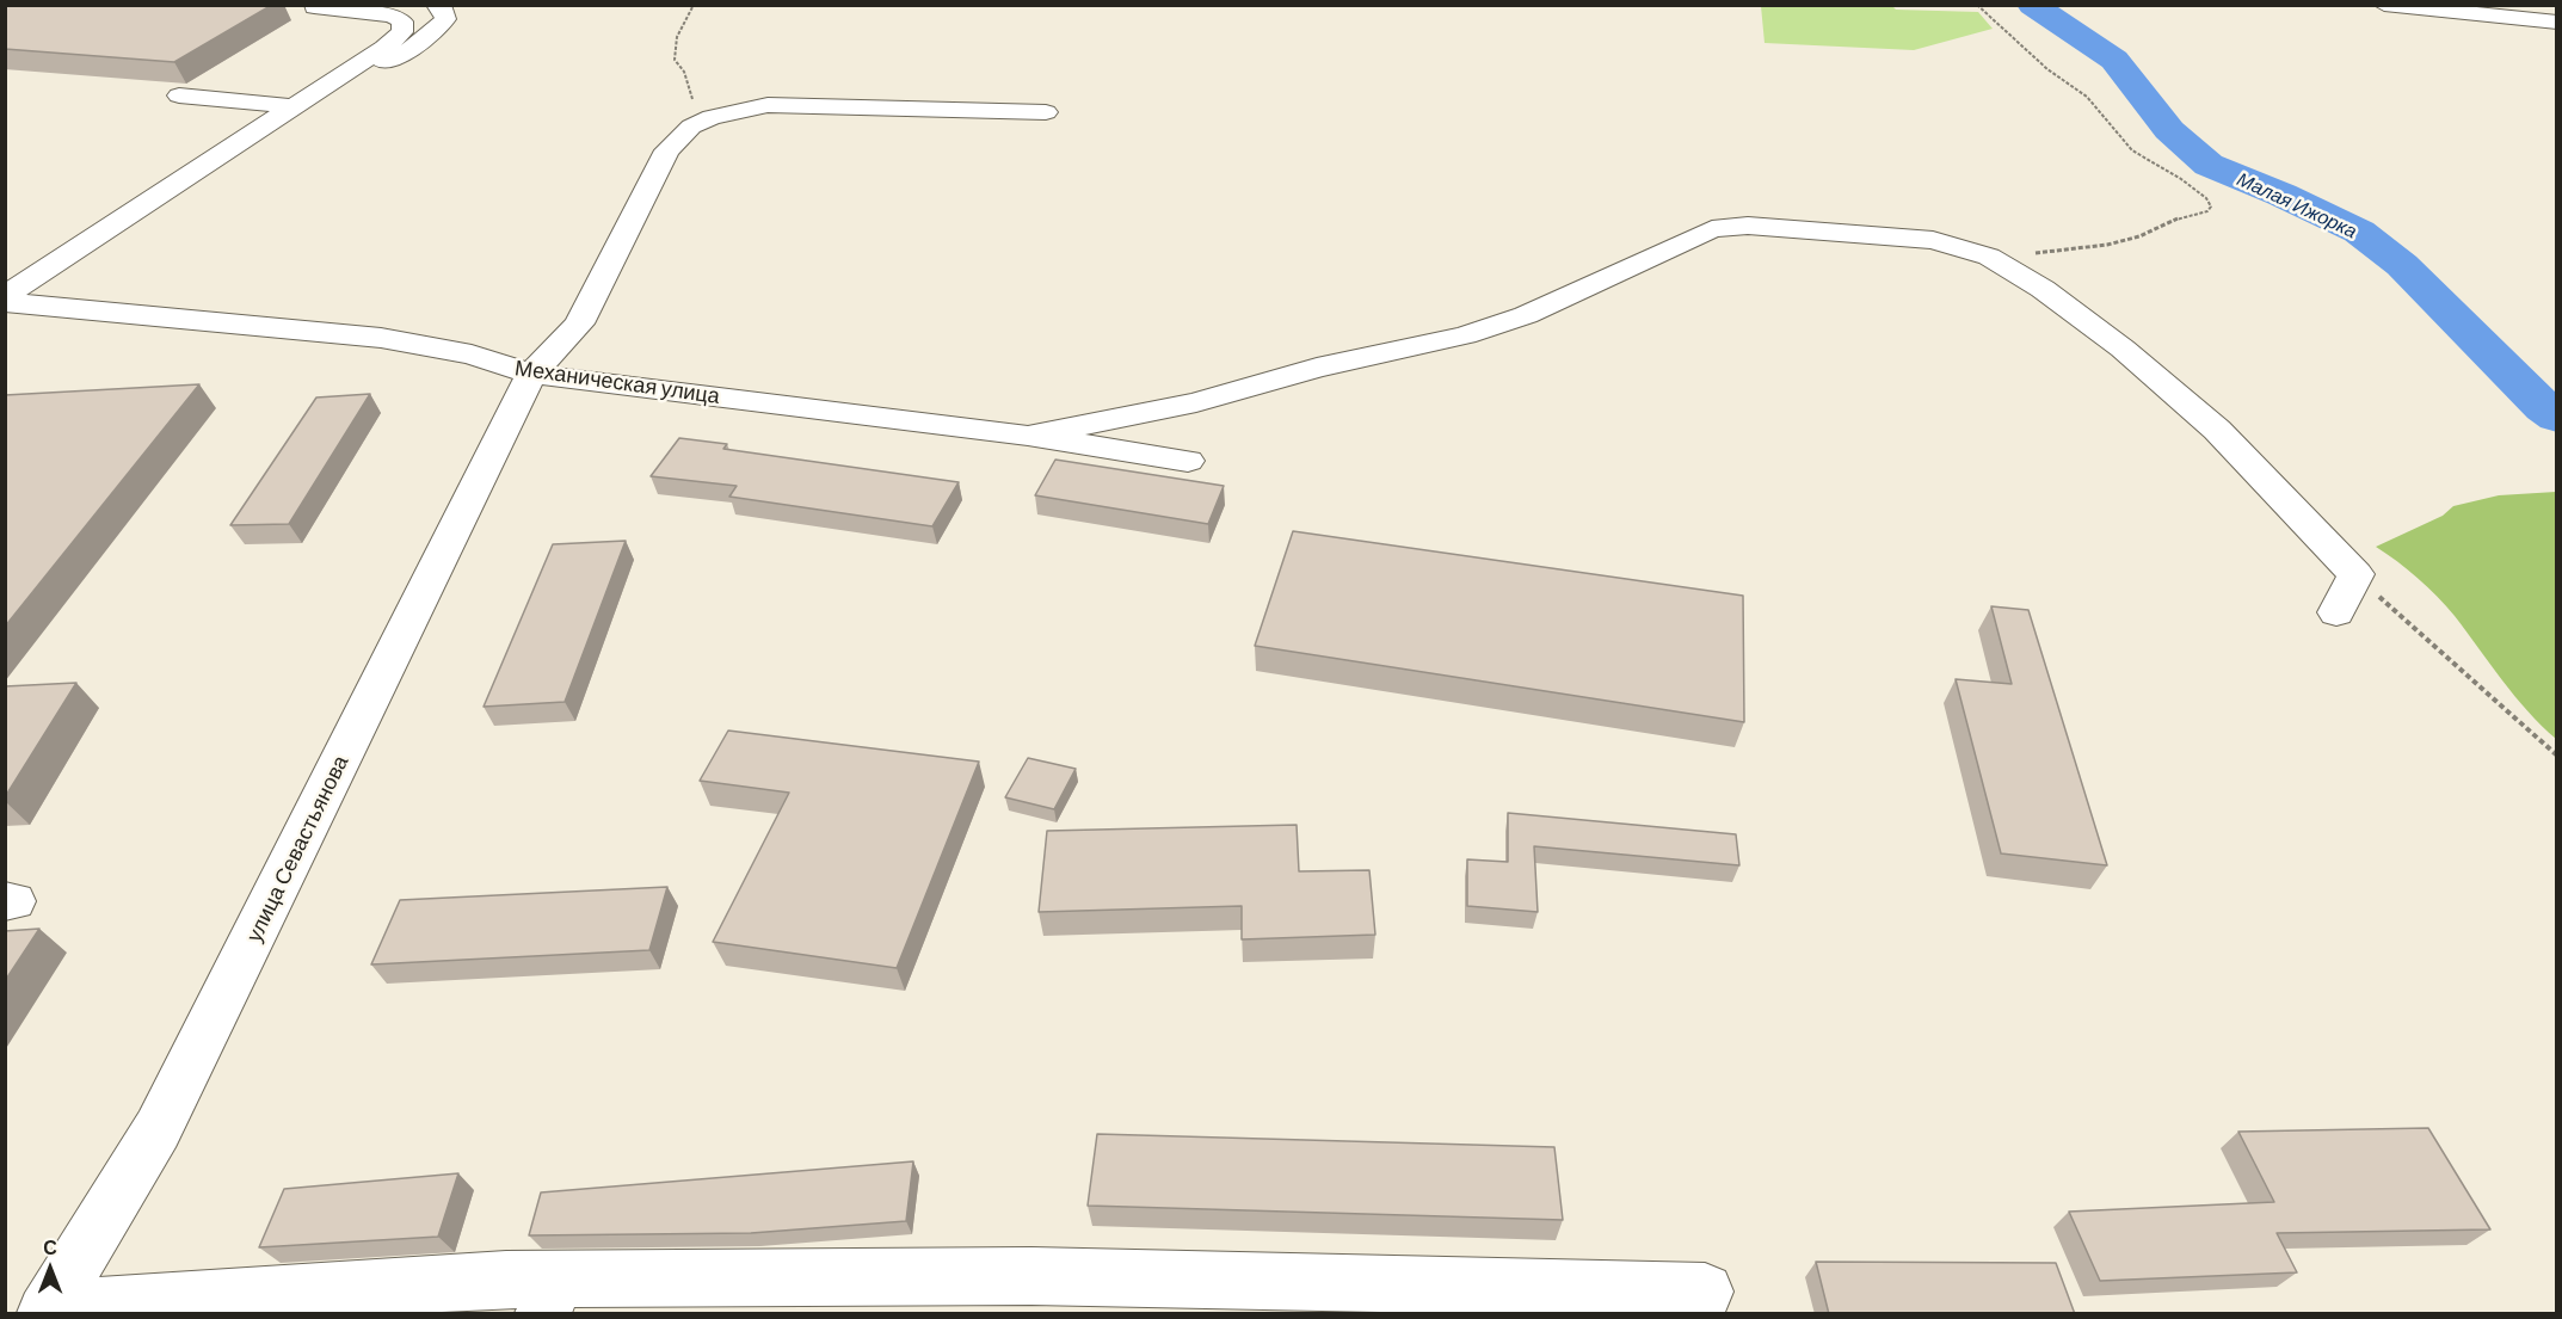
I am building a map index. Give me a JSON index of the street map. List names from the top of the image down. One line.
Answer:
{"streets":{"street":["Механическая улица","улица Севастьянова"]},"crossings":[["Механическая улица","улица Севастьянова"]],"water":["Малая Ижорка"],"north":"top"}
